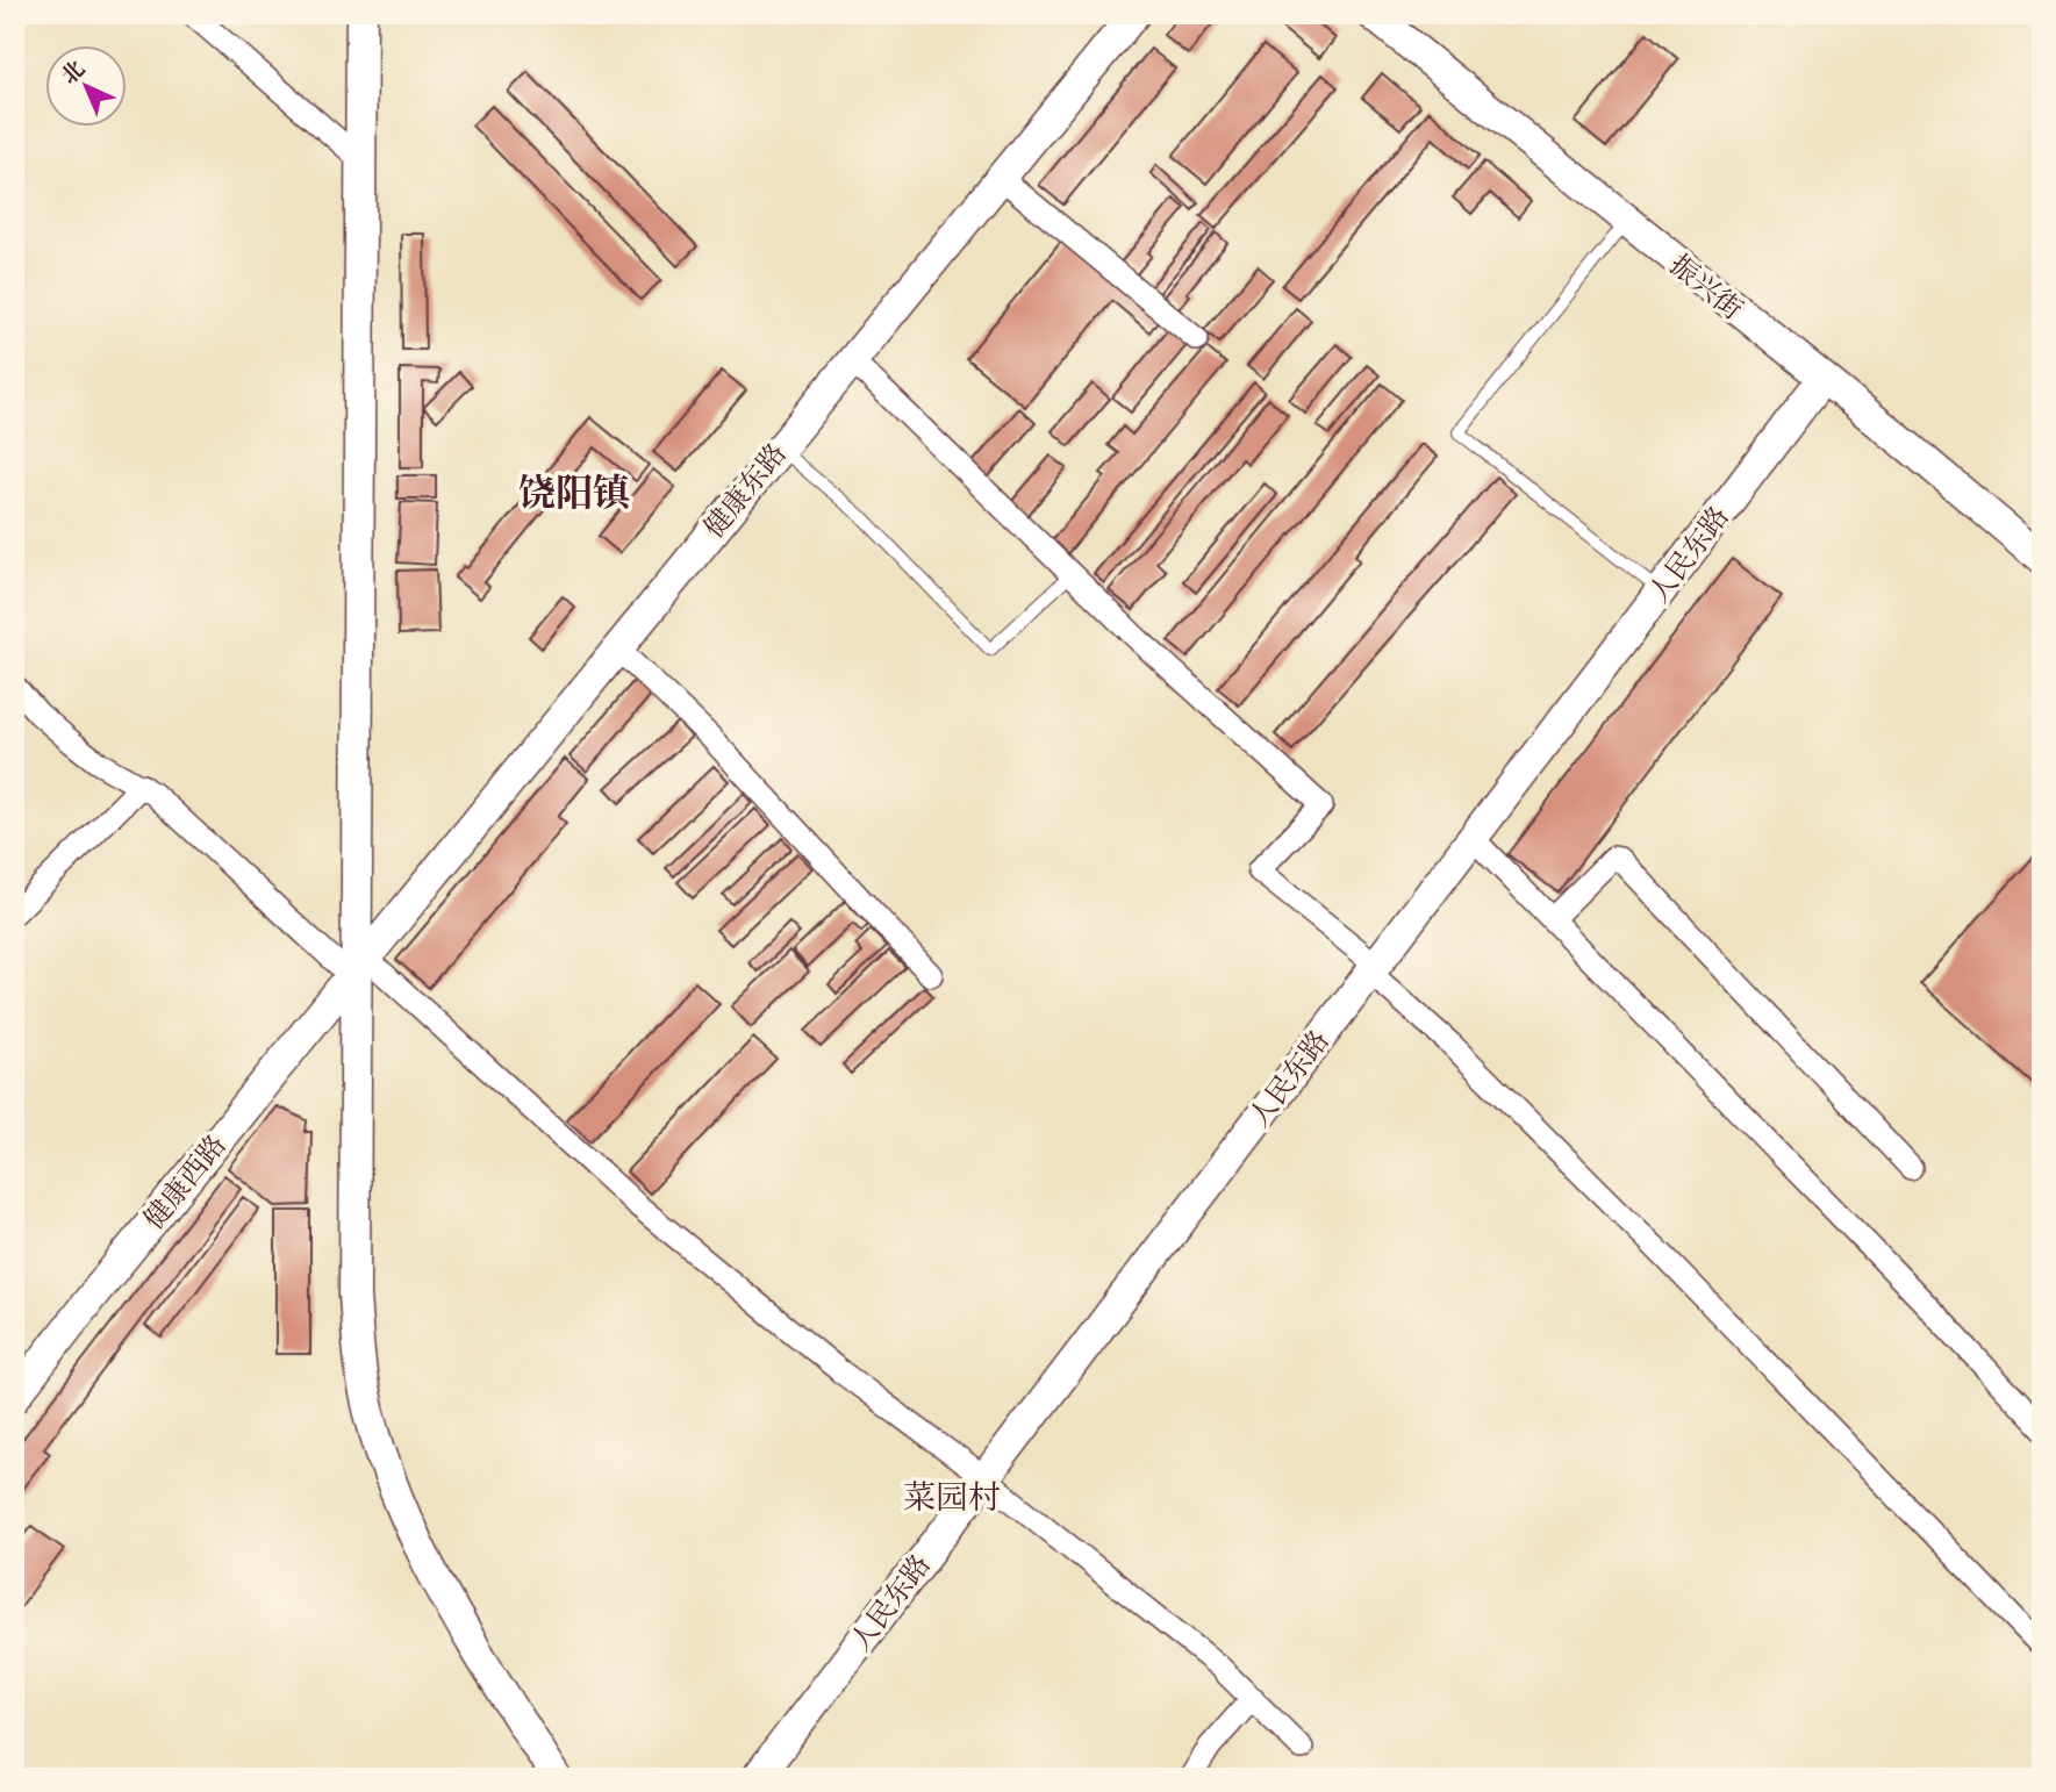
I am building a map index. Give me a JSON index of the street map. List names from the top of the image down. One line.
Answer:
{"streets":{"street":["振兴街","健康东路","人民东路","健康西路"]},"crossings":[["振兴街","人民东路"],["健康东路","健康西路"]],"districts":["饶阳镇","菜园村"],"north":"top left"}
